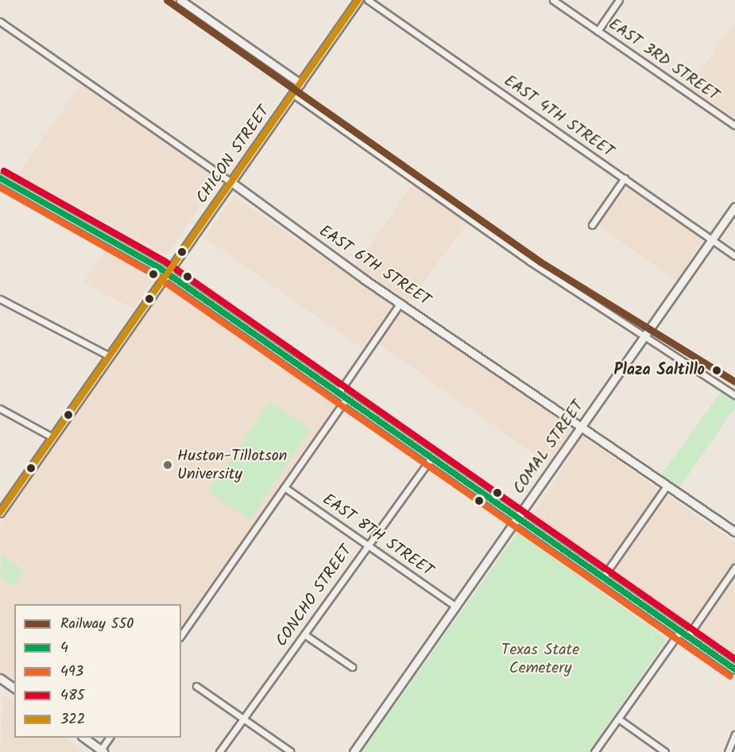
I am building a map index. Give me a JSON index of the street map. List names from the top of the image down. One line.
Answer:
{"streets":{"street":["EAST 3RD STREET","EAST 4TH STREET","CHICON STREET","EAST 6TH STREET","COMAL STREET","EAST 8TH STREET","CONCHO STREET"]},"crossings":[["EAST 4TH STREET","COMAL STREET"],["CHICON STREET","EAST 6TH STREET"],["EAST 6TH STREET","COMAL STREET"],["COMAL STREET","EAST 8TH STREET"],["EAST 8TH STREET","CONCHO STREET"]],"parks":["Texas State Cemetery"],"places":["Plaza Saltillo","Huston-Tillotson University"],"lines":["rail line 550","transit line 322","transit line 485","transit line 4","transit line 493"],"legend":["Railway 550","4","493","485","322"]}
